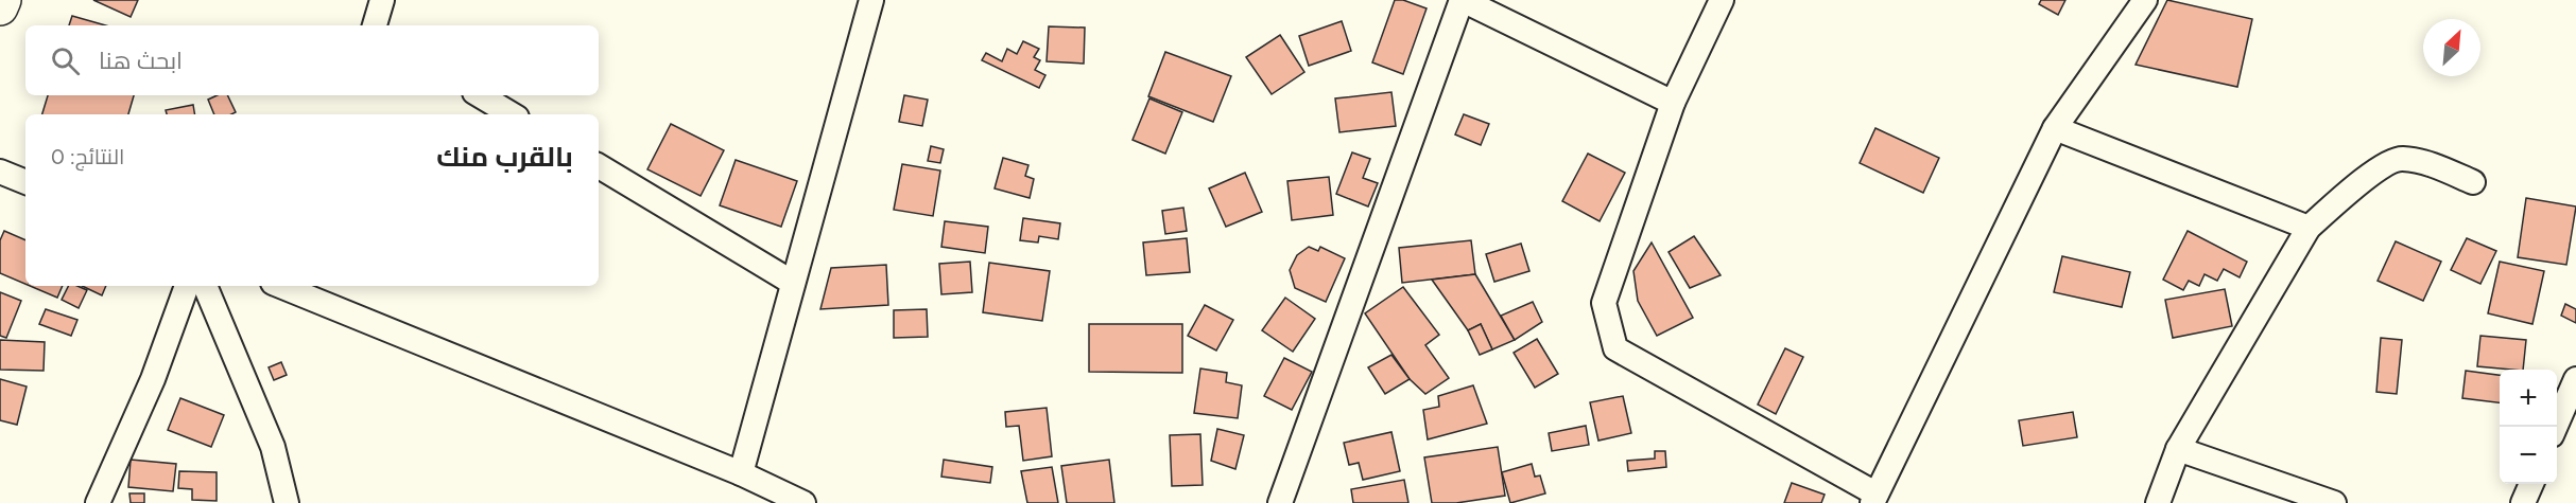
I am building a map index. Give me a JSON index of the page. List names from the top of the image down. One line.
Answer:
{"north":"top right","page":{"search":"ابحث هنا","heading":["بالقرب منك","النتائج: 0"],"map_buttons":["+","−"]}}
